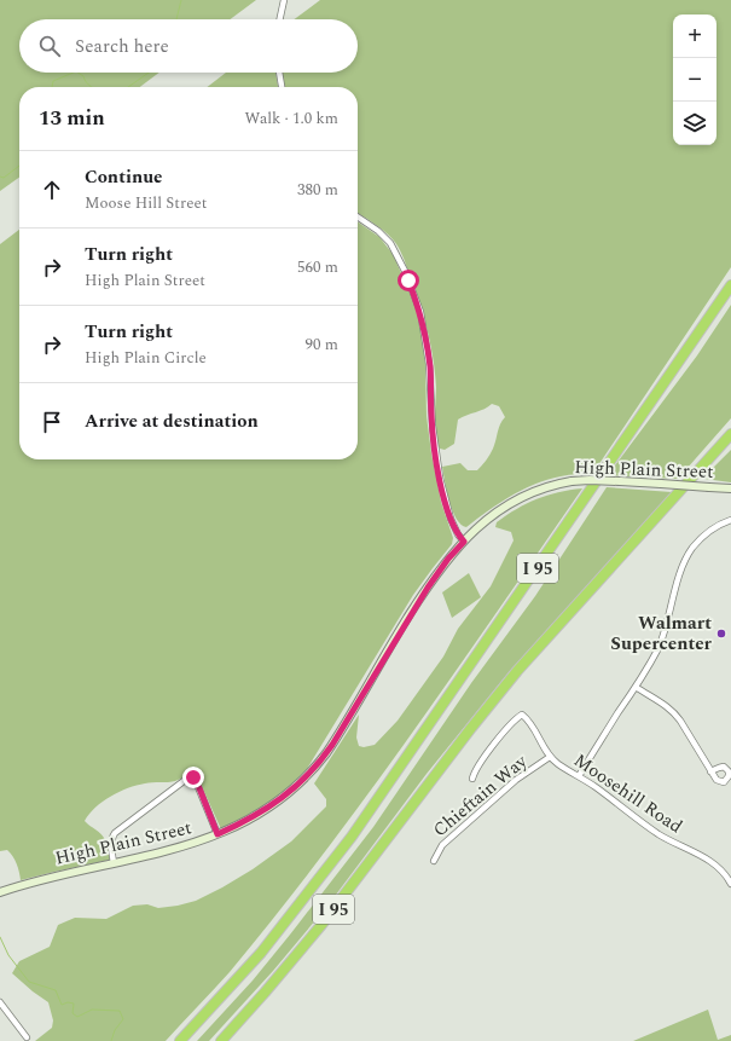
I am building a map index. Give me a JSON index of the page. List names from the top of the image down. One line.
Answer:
{"streets":{"highway":["I 95"],"main road":["High Plain Street"],"street":["Moosehill Road","Chieftain Way"]},"crossings":[["Moosehill Road","Chieftain Way"]],"places":["Walmart Supercenter"],"page":{"map_buttons":["+","−"],"search":"Search here","heading":["13 min","Walk · 1.0 km"],"list":[["Continue","Moose Hill Street","380 m"],["Turn right","High Plain Street","560 m"],["Turn right","High Plain Circle","90 m"],"Arrive at destination"]}}
